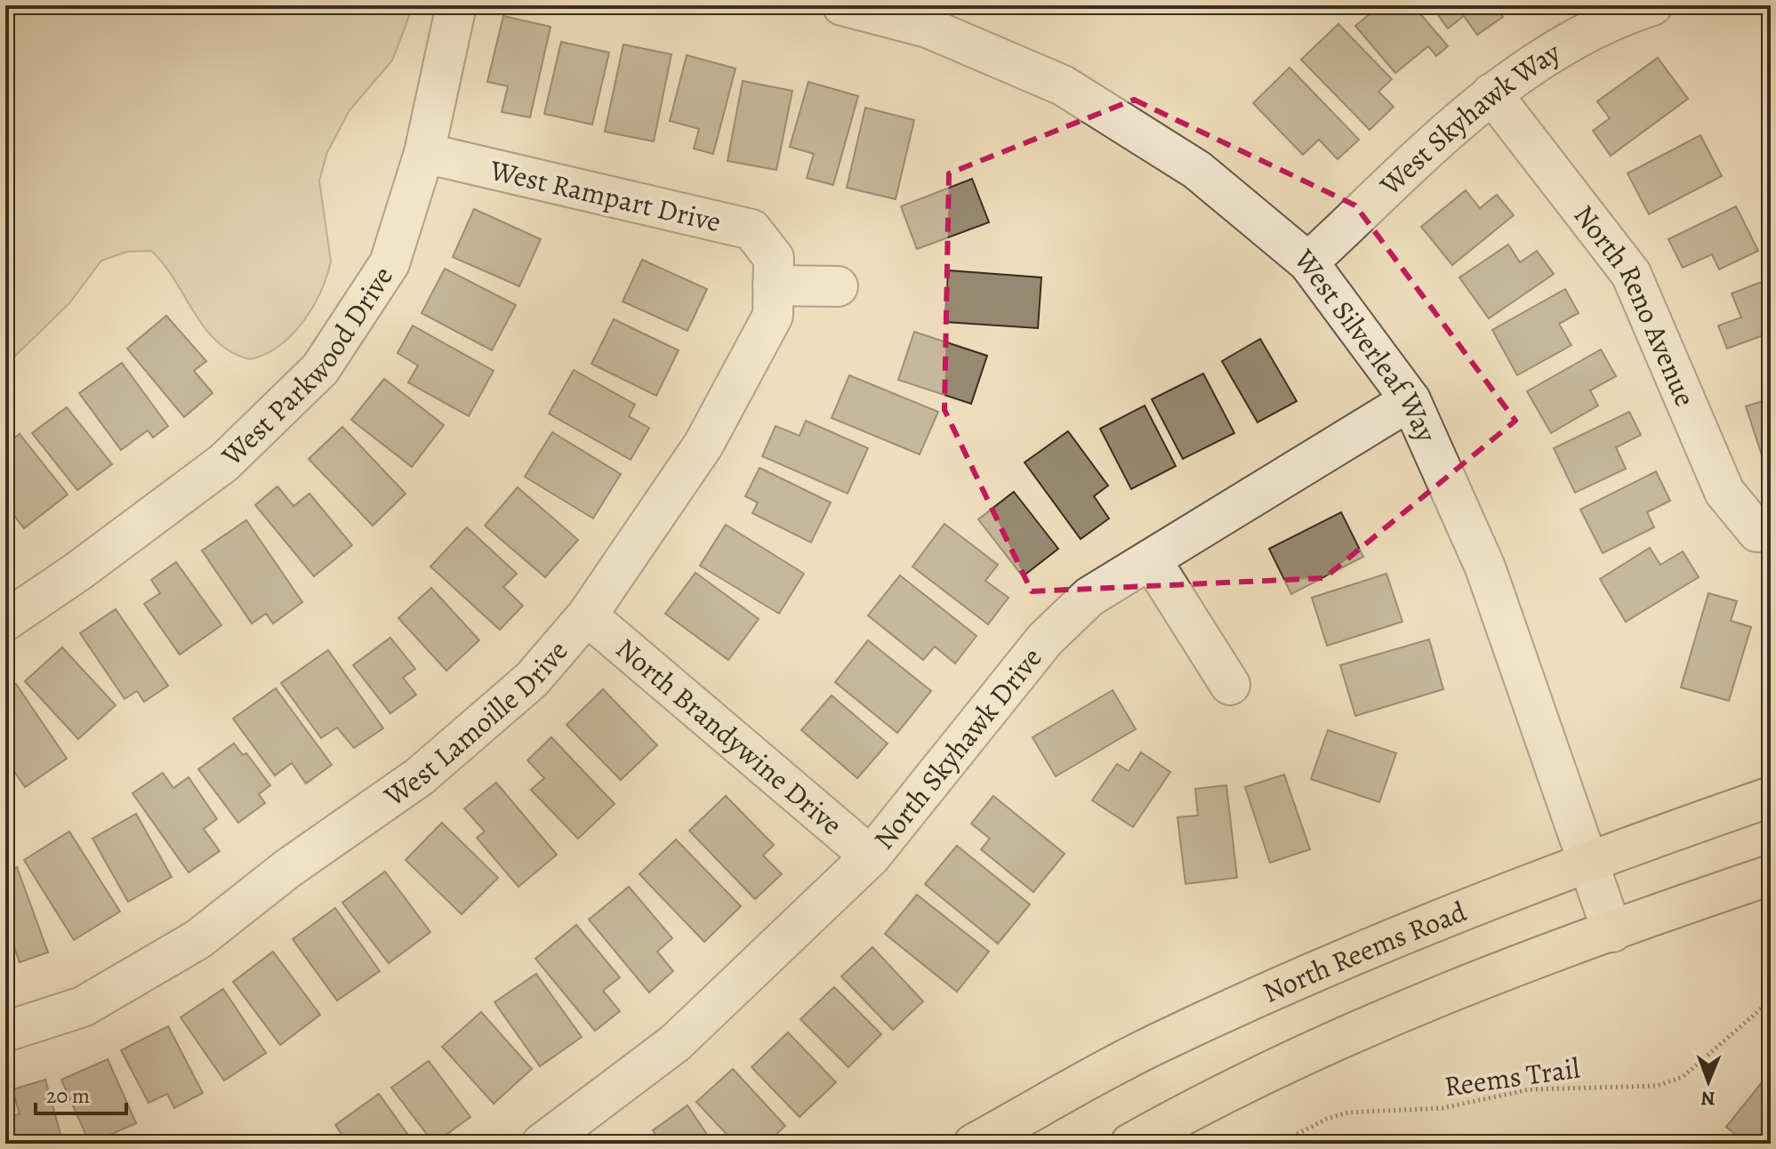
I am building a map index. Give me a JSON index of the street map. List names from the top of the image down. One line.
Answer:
{"streets":{"main road":["North Reems Road"],"street":["West Skyhawk Way","West Rampart Drive","North Reno Avenue","West Silverleaf Way","West Parkwood Drive","West Lamoille Drive","North Brandywine Drive","North Skyhawk Drive"],"path":["Reems Trail"]},"crossings":[["West Skyhawk Way","North Reno Avenue"],["West Skyhawk Way","West Silverleaf Way"],["West Rampart Drive","West Parkwood Drive"],["West Rampart Drive","West Lamoille Drive"],["West Silverleaf Way","North Skyhawk Drive"],["West Silverleaf Way","North Reems Road"],["West Lamoille Drive","North Brandywine Drive"],["North Brandywine Drive","North Skyhawk Drive"]],"scale_bar":"20 m","north":"bottom"}
